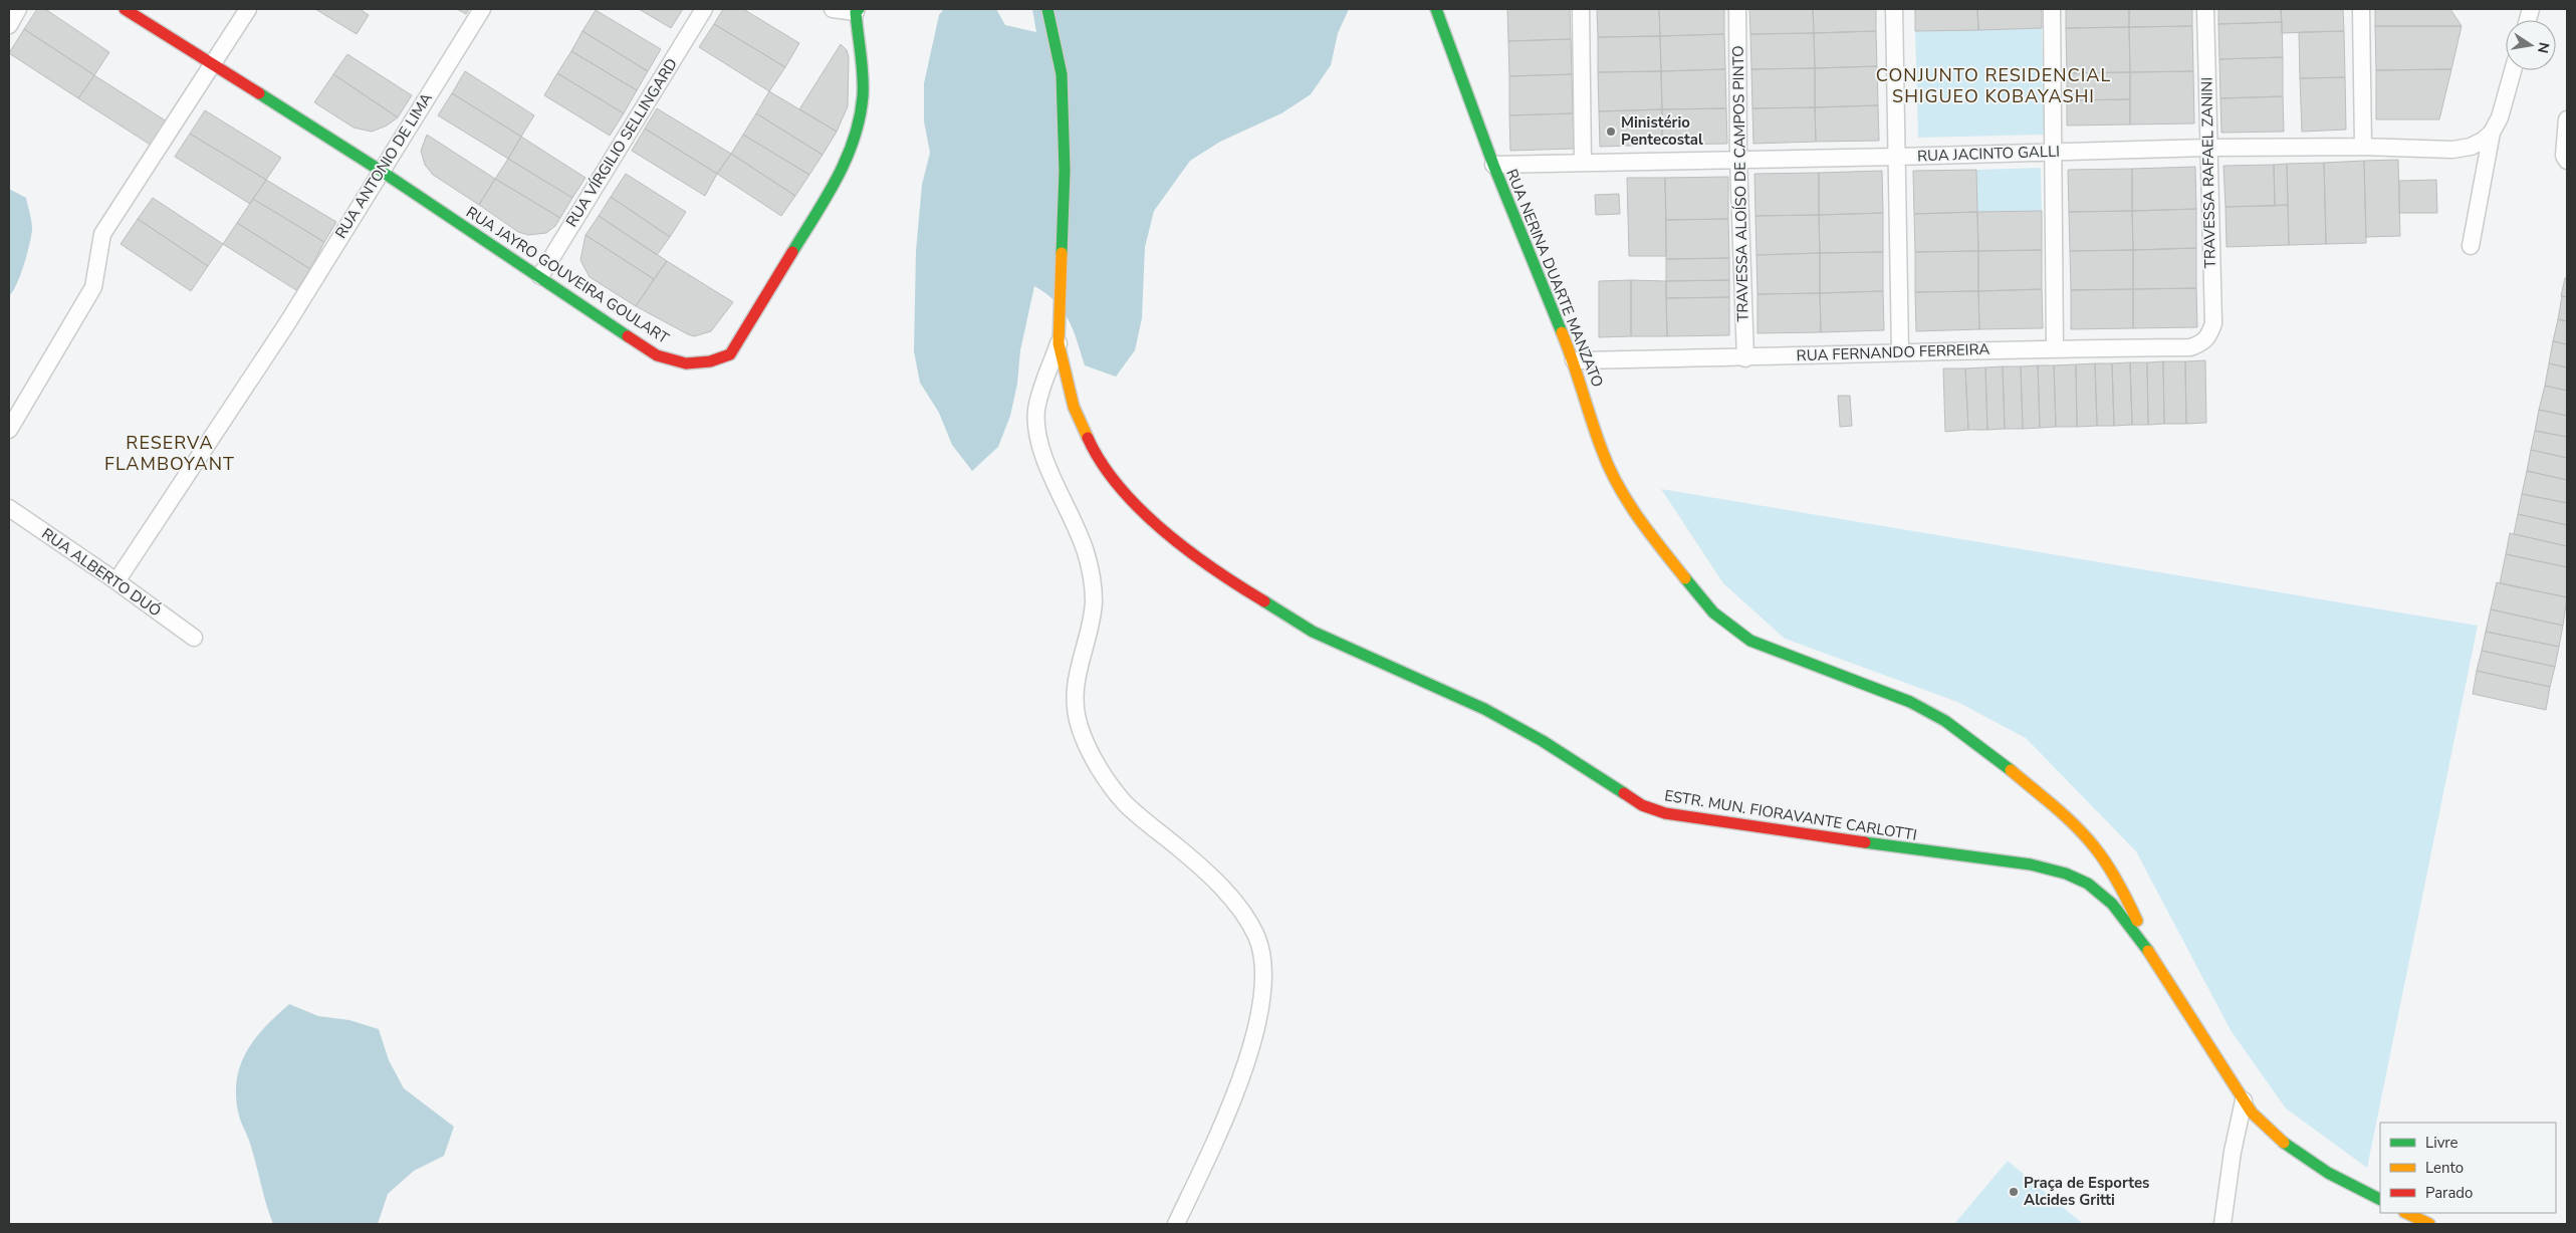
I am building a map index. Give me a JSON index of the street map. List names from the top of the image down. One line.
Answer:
{"streets":{"street":["RUA VÍRGILIO SELLINGARD","RUA JACINTO GALLI","RUA ANTONIO DE LIMA","TRAVESSA RAFAEL ZANINI","TRAVESSA ALOÍSO DE CAMPOS PINTO","RUA JAYRO GOUVEIRA GOULART","RUA NERINA DUARTE MANZATO","RUA FERNANDO FERREIRA","RUA ALBERTO DUÓ","ESTR. MUN. FIORAVANTE CARLOTTI"]},"crossings":[["RUA VÍRGILIO SELLINGARD","RUA JAYRO GOUVEIRA GOULART"],["RUA JACINTO GALLI","TRAVESSA RAFAEL ZANINI"],["RUA JACINTO GALLI","TRAVESSA ALOÍSO DE CAMPOS PINTO"],["RUA JACINTO GALLI","RUA NERINA DUARTE MANZATO"],["RUA ANTONIO DE LIMA","RUA JAYRO GOUVEIRA GOULART"],["RUA ANTONIO DE LIMA","RUA ALBERTO DUÓ"],["TRAVESSA RAFAEL ZANINI","RUA FERNANDO FERREIRA"],["TRAVESSA ALOÍSO DE CAMPOS PINTO","RUA FERNANDO FERREIRA"],["RUA NERINA DUARTE MANZATO","RUA FERNANDO FERREIRA"],["RUA NERINA DUARTE MANZATO","ESTR. MUN. FIORAVANTE CARLOTTI"]],"districts":["CONJUNTO RESIDENCIAL SHIGUEO KOBAYASHI","RESERVA FLAMBOYANT"],"places":["Ministério Pentecostal","Praça de Esportes Alcides Gritti"],"legend":["Livre","Lento","Parado"],"north":"right"}
